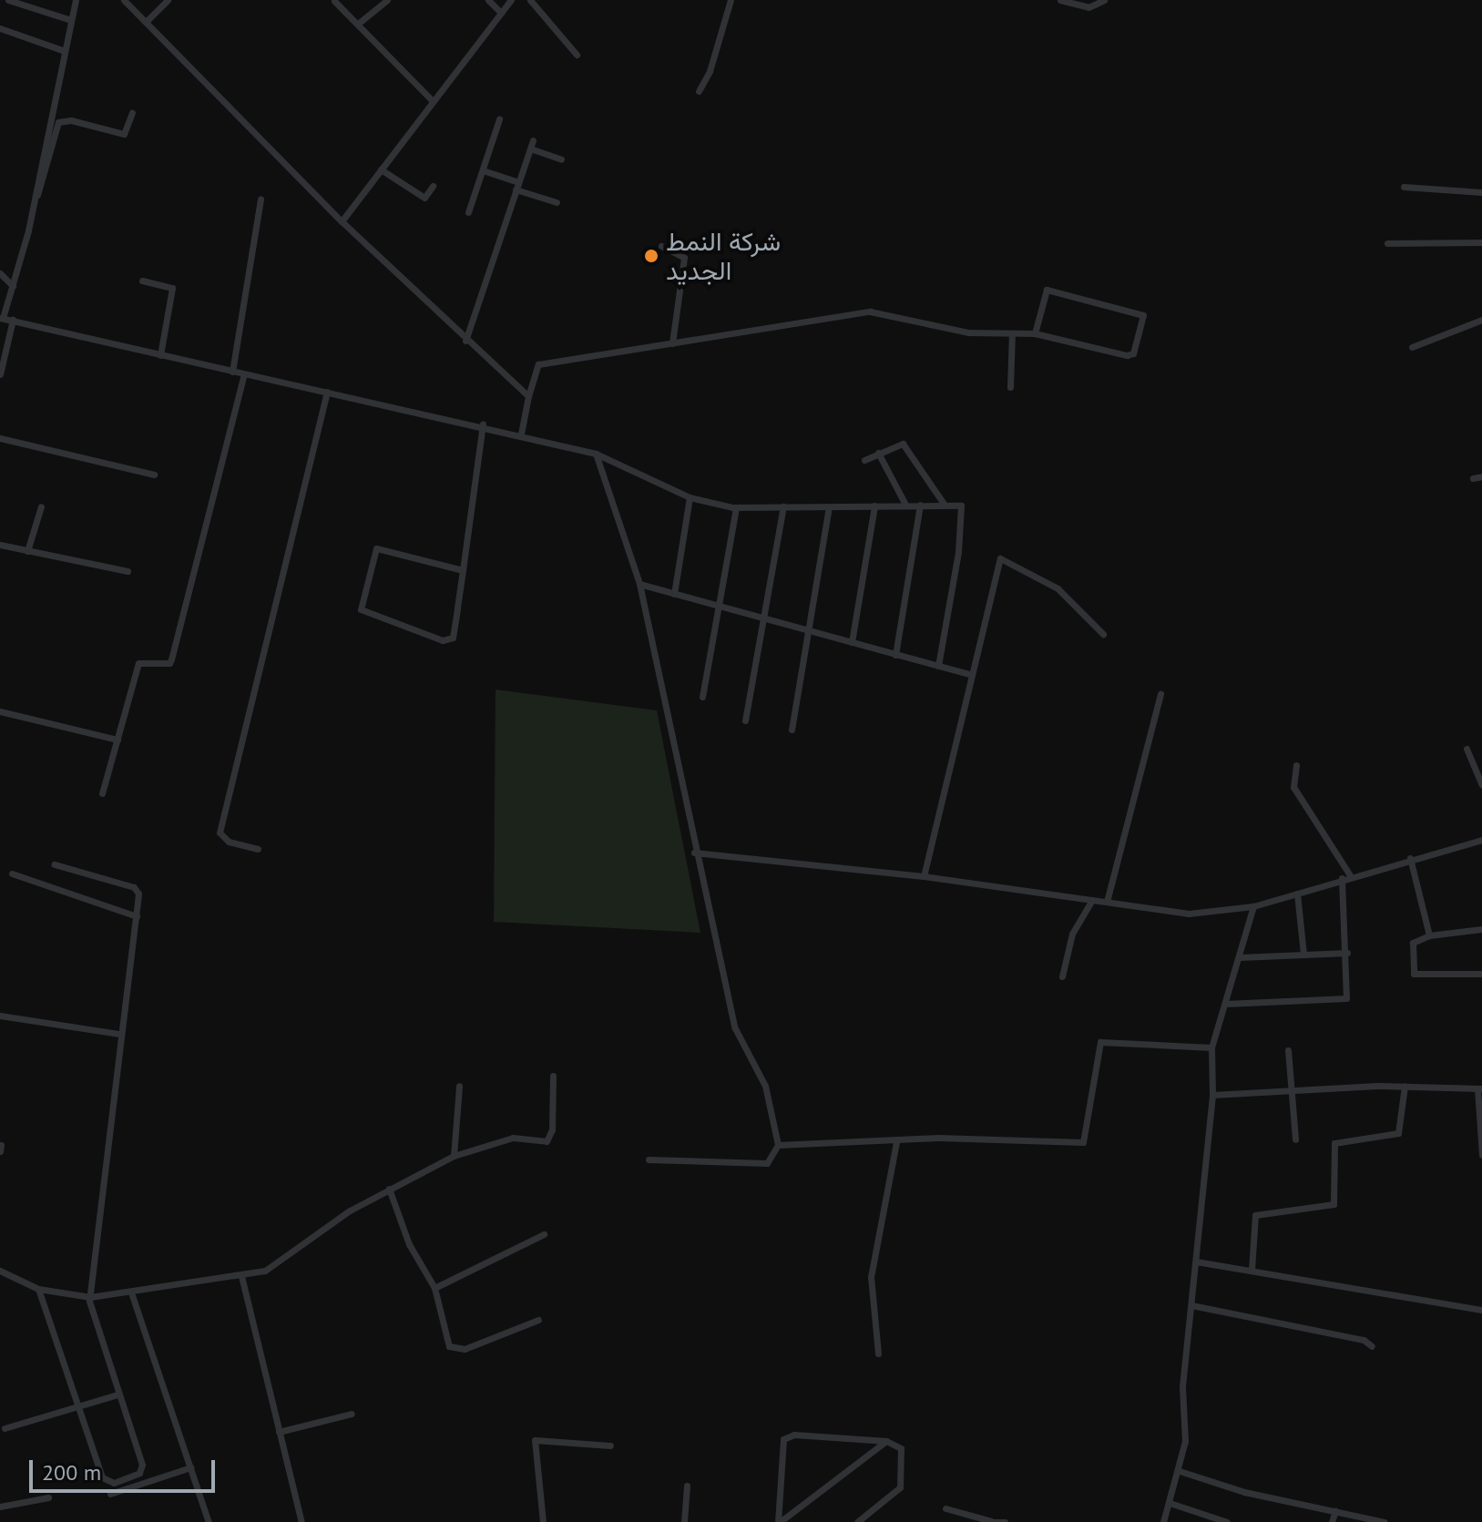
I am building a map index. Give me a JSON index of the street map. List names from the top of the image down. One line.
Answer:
{"places":["شركة النمط الجديد"],"scale_bar":"200 m"}
